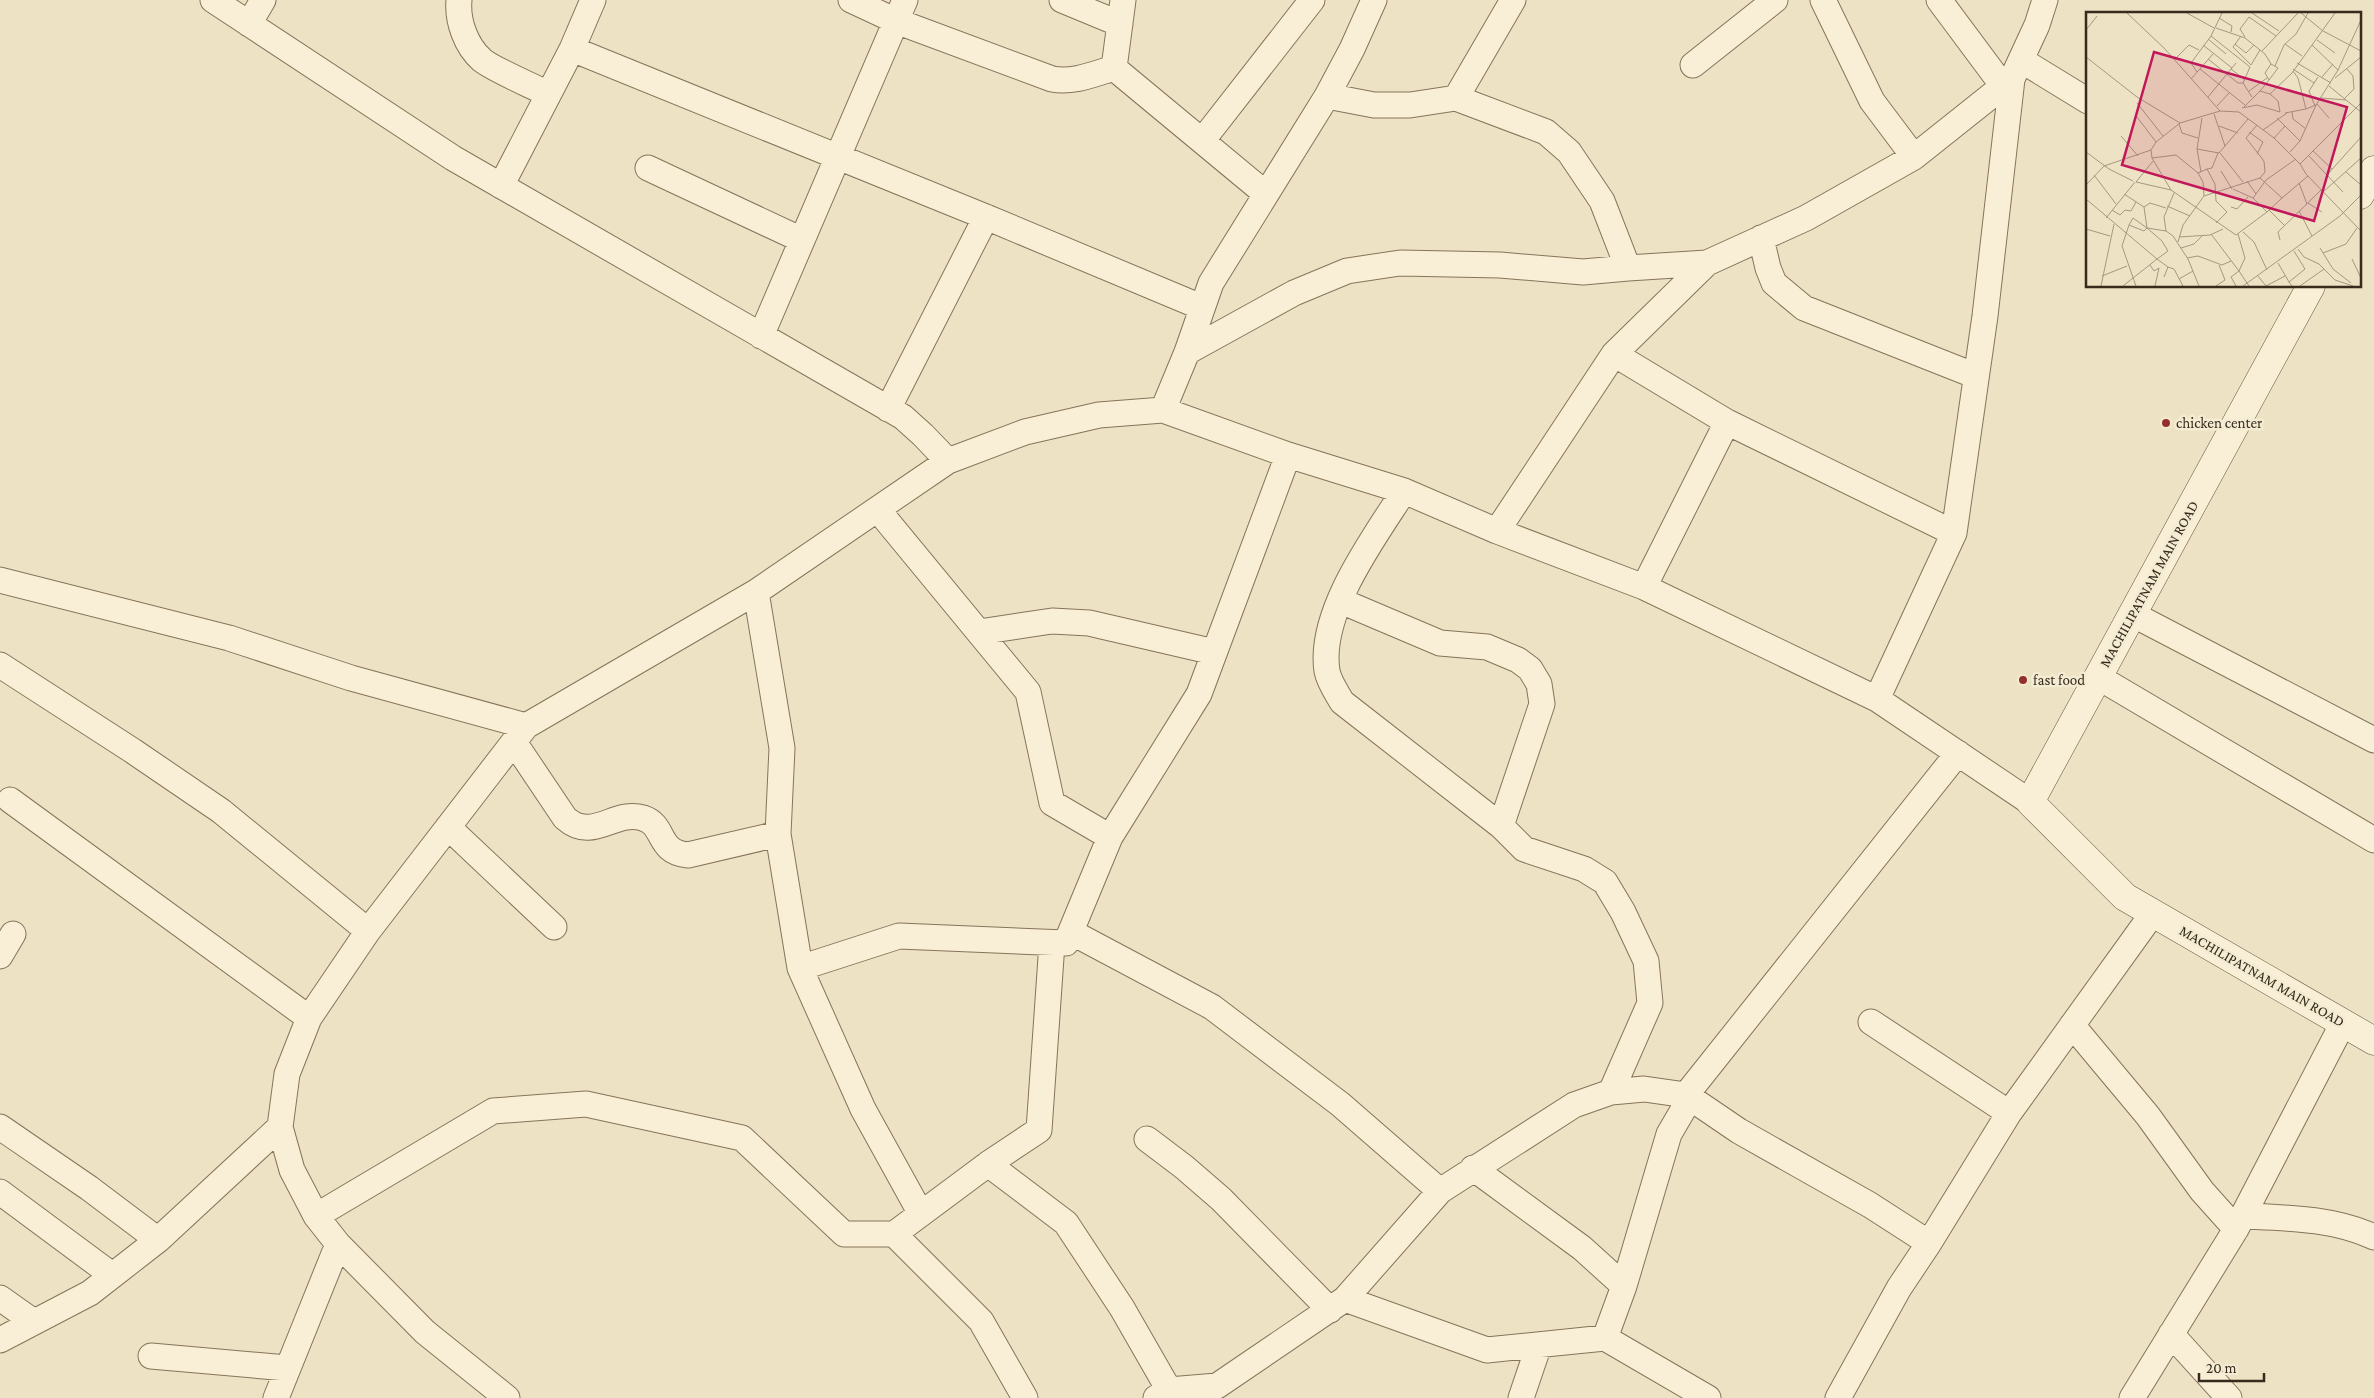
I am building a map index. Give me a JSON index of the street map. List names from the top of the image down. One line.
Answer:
{"streets":{"street":["MACHILIPATNAM MAIN ROAD"]},"places":["chicken center","fast food"],"scale_bar":"20 m"}
